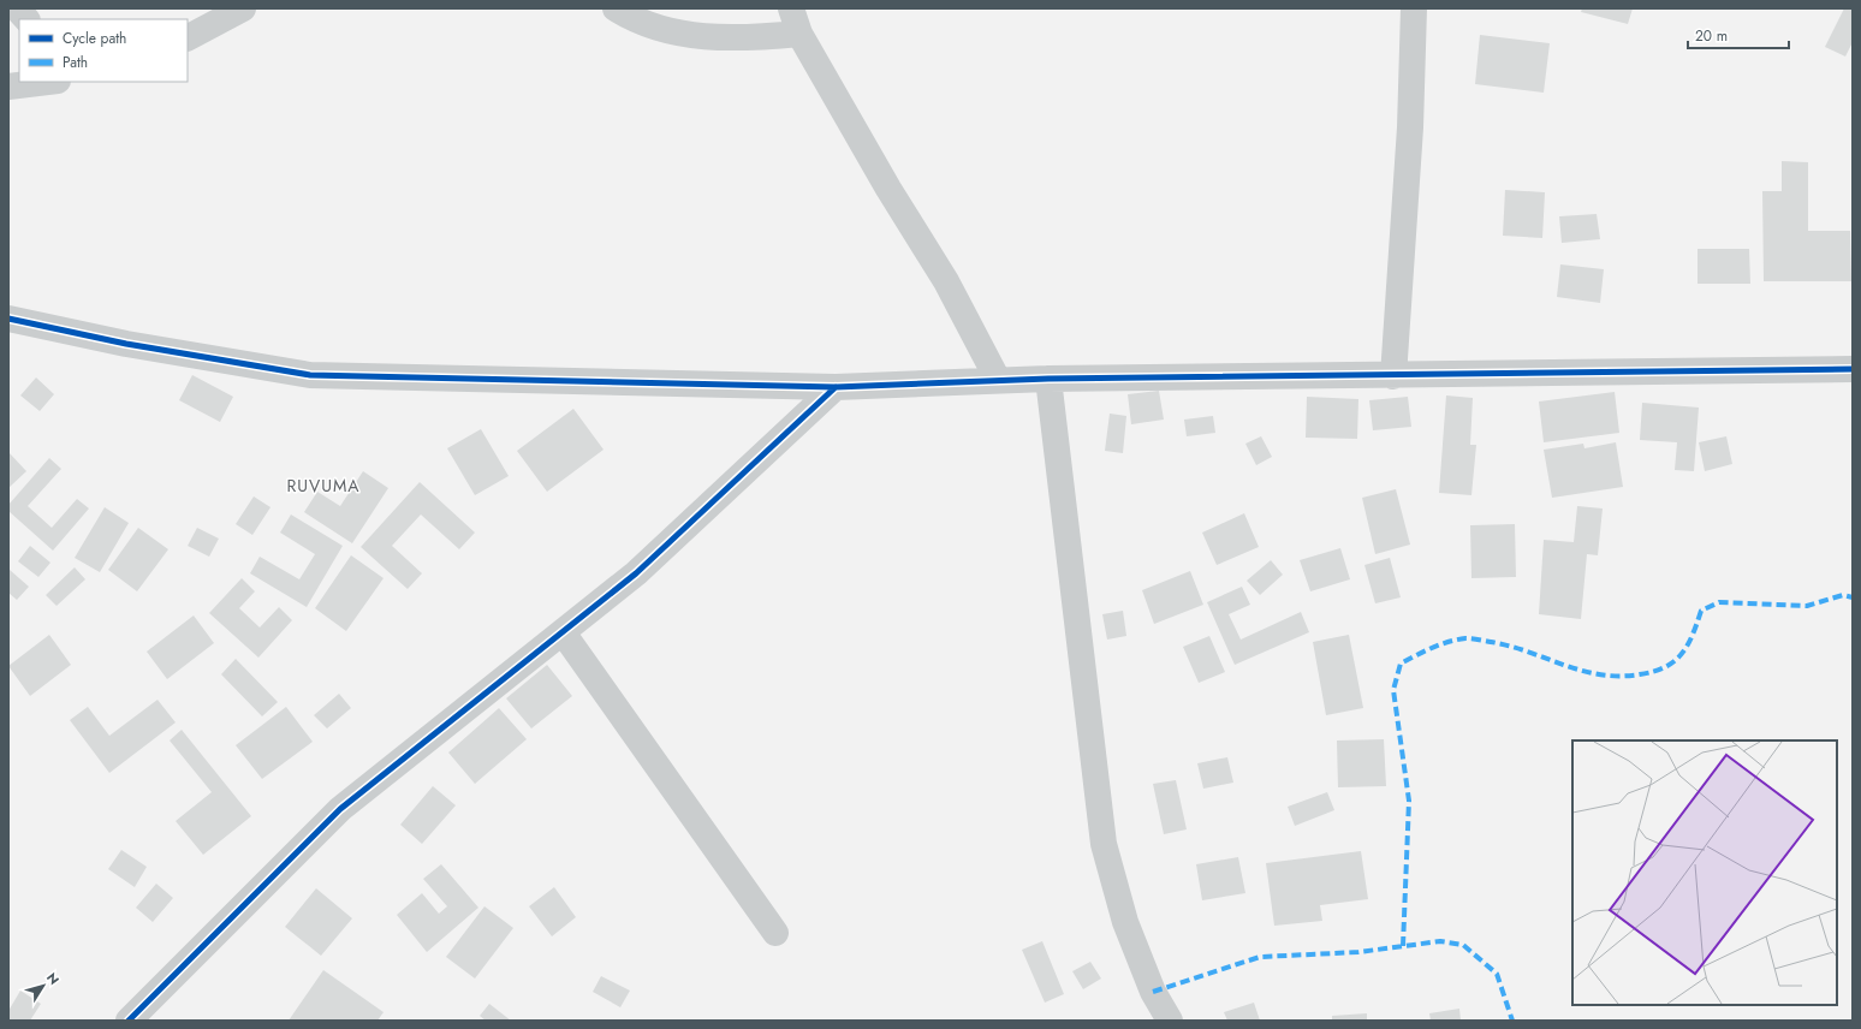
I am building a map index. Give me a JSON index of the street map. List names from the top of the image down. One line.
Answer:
{"districts":["RUVUMA"],"legend":["Cycle path","Path"],"scale_bar":"20 m","north":"top right"}
